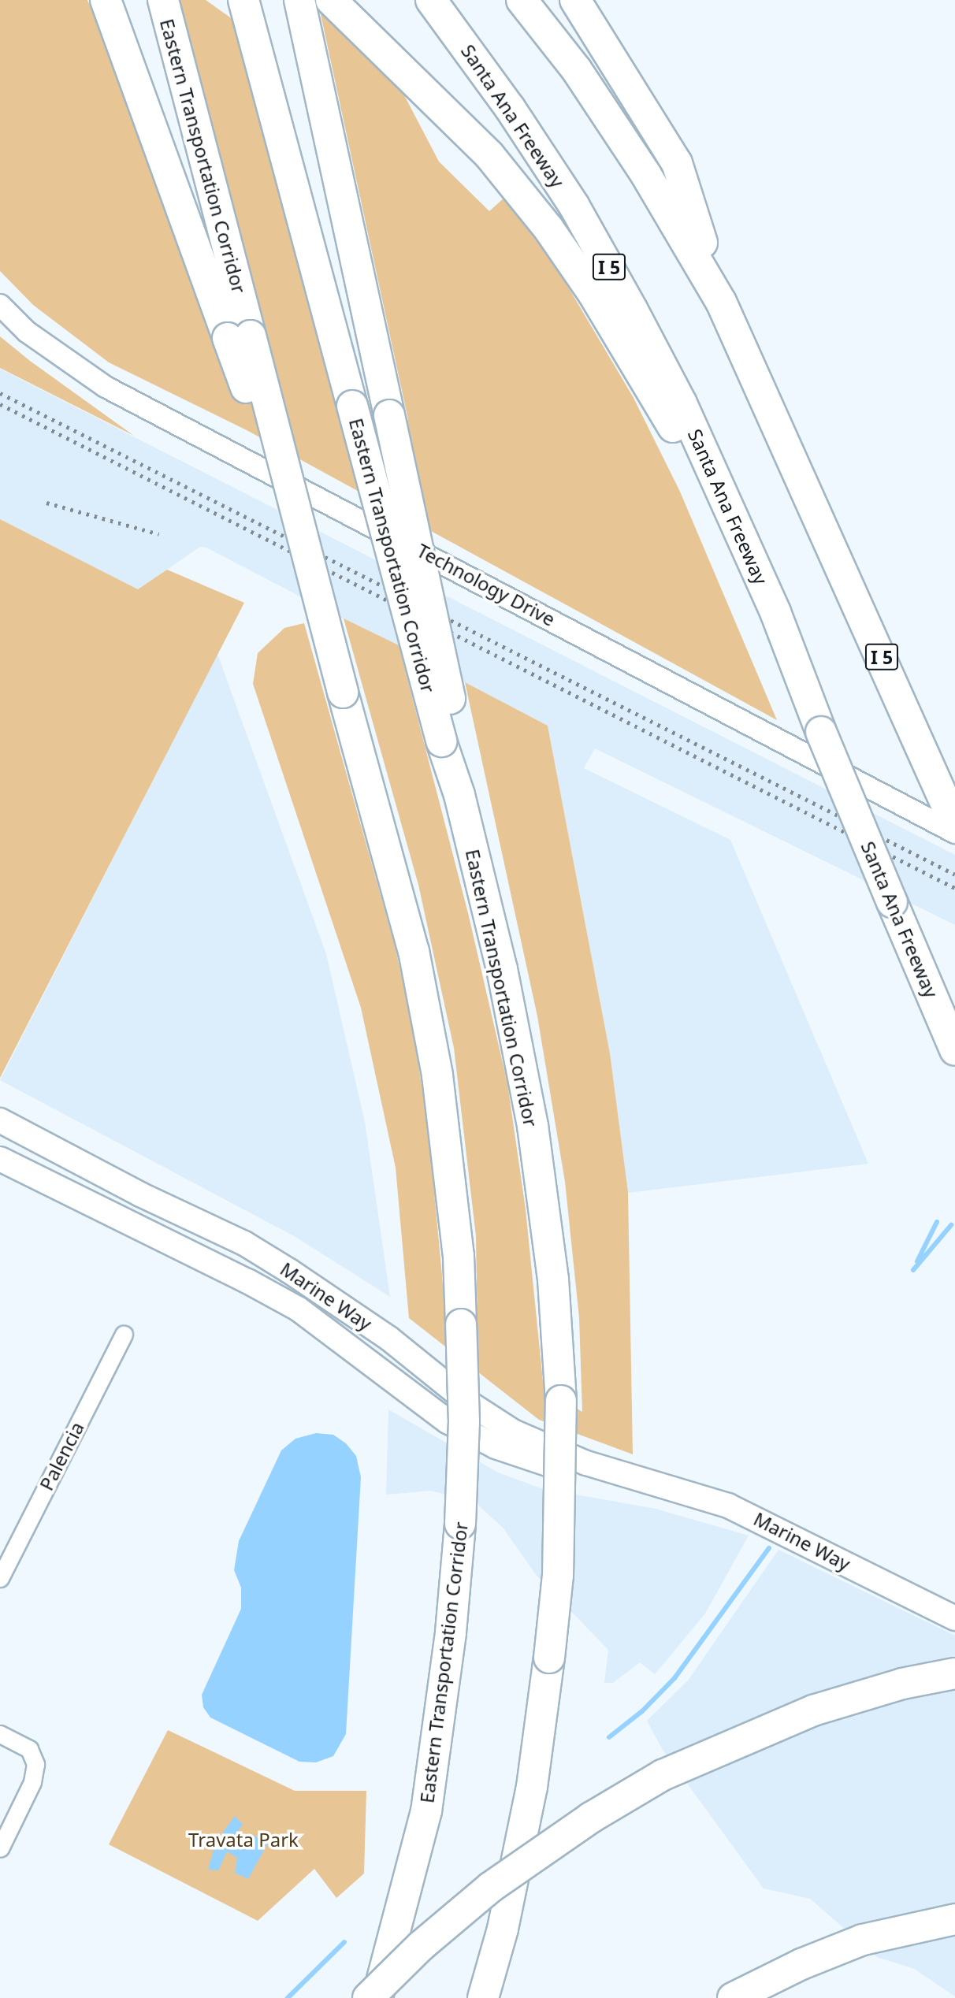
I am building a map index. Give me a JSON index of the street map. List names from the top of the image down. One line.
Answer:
{"streets":{"highway":["Santa Ana Freeway","Eastern Transportation Corridor","I 5"],"main road":["Marine Way"],"street":["Technology Drive","Palencia"]},"parks":["Travata Park"]}
